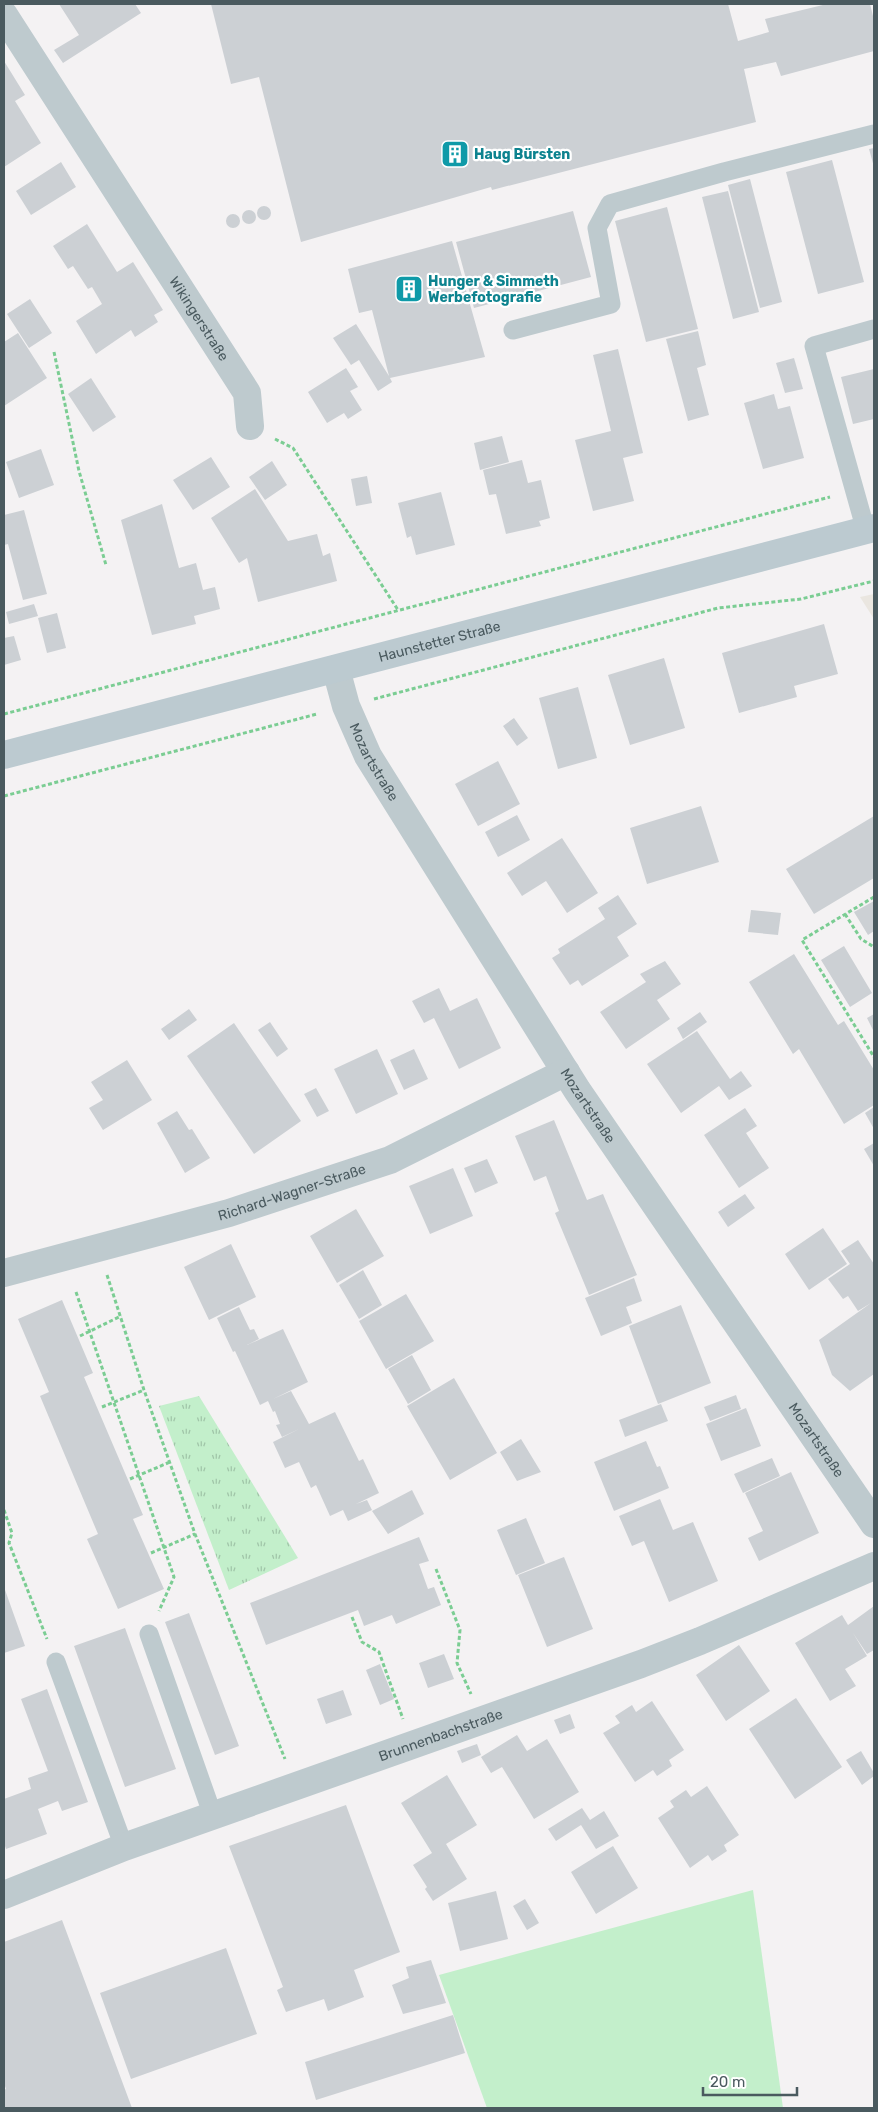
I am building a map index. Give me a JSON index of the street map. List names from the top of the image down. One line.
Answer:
{"streets":{"main road":["Haunstetter Straße"],"street":["Wikingerstraße","Mozartstraße","Richard-Wagner-Straße","Brunnenbachstraße"]},"crossings":[["Haunstetter Straße","Mozartstraße"],["Mozartstraße","Richard-Wagner-Straße"]],"places":{"building":["Haug Bürsten","Hunger & Simmeth Werbefotografie"]},"scale_bar":"20 m"}
